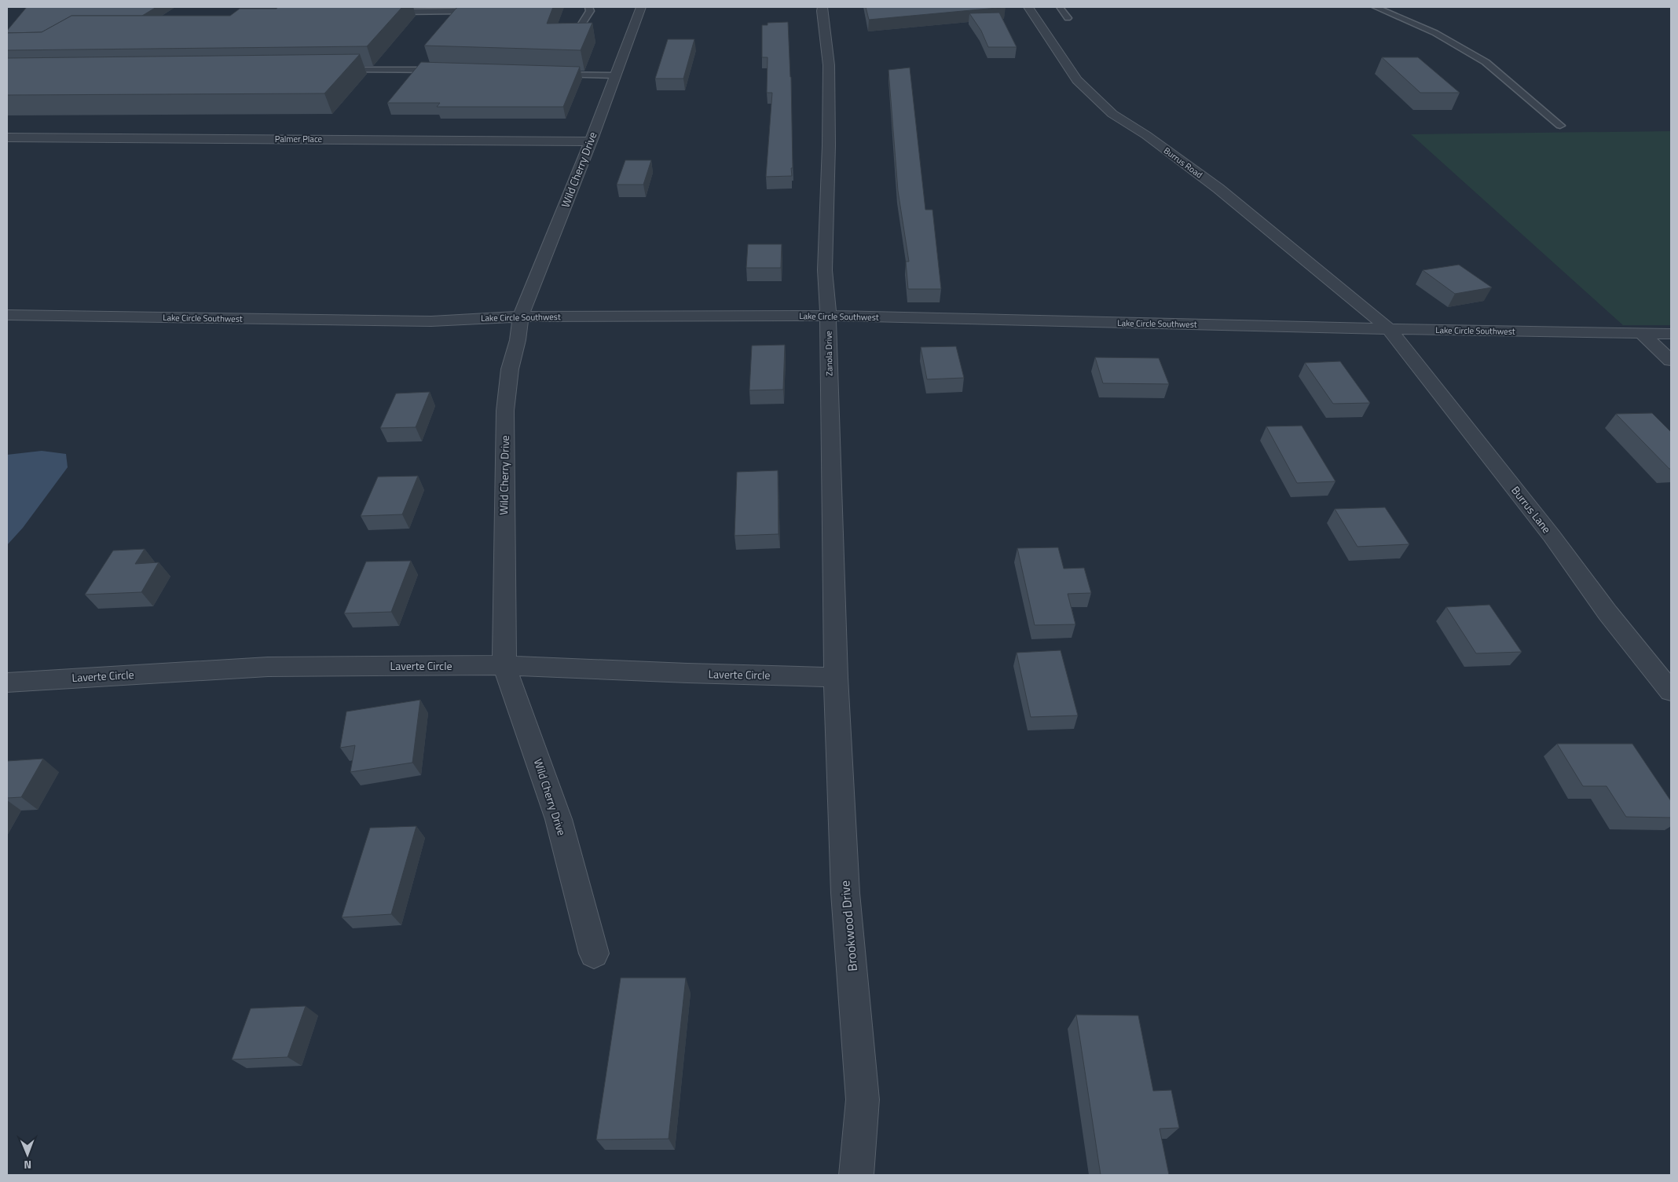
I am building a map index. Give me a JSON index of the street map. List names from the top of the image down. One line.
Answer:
{"streets":{"street":["Palmer Place","Burrus Road","Wild Cherry Drive","Lake Circle Southwest","Zanola Drive","Burrus Lane","Laverte Circle","Brookwood Drive"]},"crossings":[["Palmer Place","Wild Cherry Drive"],["Burrus Road","Lake Circle Southwest"],["Burrus Road","Burrus Lane"],["Wild Cherry Drive","Lake Circle Southwest"],["Wild Cherry Drive","Laverte Circle"],["Lake Circle Southwest","Zanola Drive"],["Lake Circle Southwest","Burrus Lane"],["Zanola Drive","Laverte Circle"],["Zanola Drive","Brookwood Drive"],["Laverte Circle","Brookwood Drive"]],"north":"bottom"}
